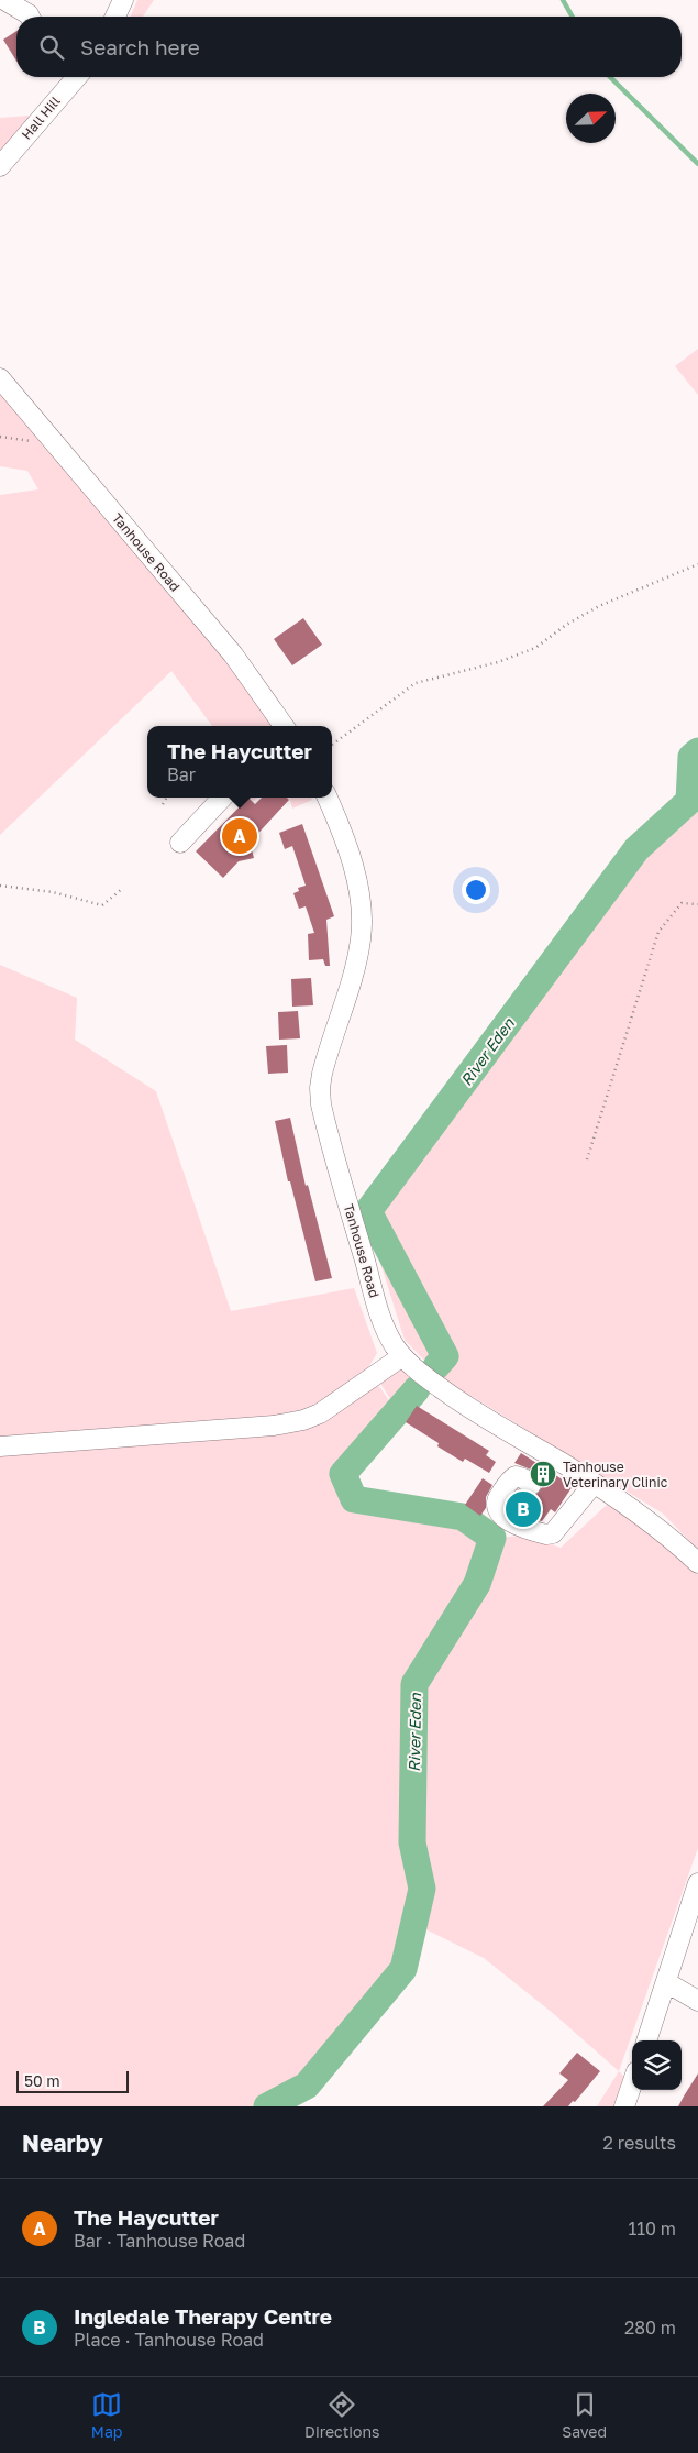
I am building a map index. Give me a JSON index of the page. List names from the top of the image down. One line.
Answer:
{"streets":{"street":["Hall Hill","Tanhouse Road"]},"water":["River Eden"],"places":{"building":["Tanhouse Veterinary Clinic"]},"scale_bar":"50 m","north":"top right","page":{"search":"Search here","popup":["The Haycutter","Bar"],"pins":["A","B"],"scale":"50 m","heading":["Nearby","2 results"],"list":[{"mark":"A","name":"The Haycutter","note":"Bar · Tanhouse Road","value":"110 m"},{"mark":"B","name":"Ingledale Therapy Centre","note":"Place · Tanhouse Road","value":"280 m"}],"nav":["Map","Directions","Saved"]}}
